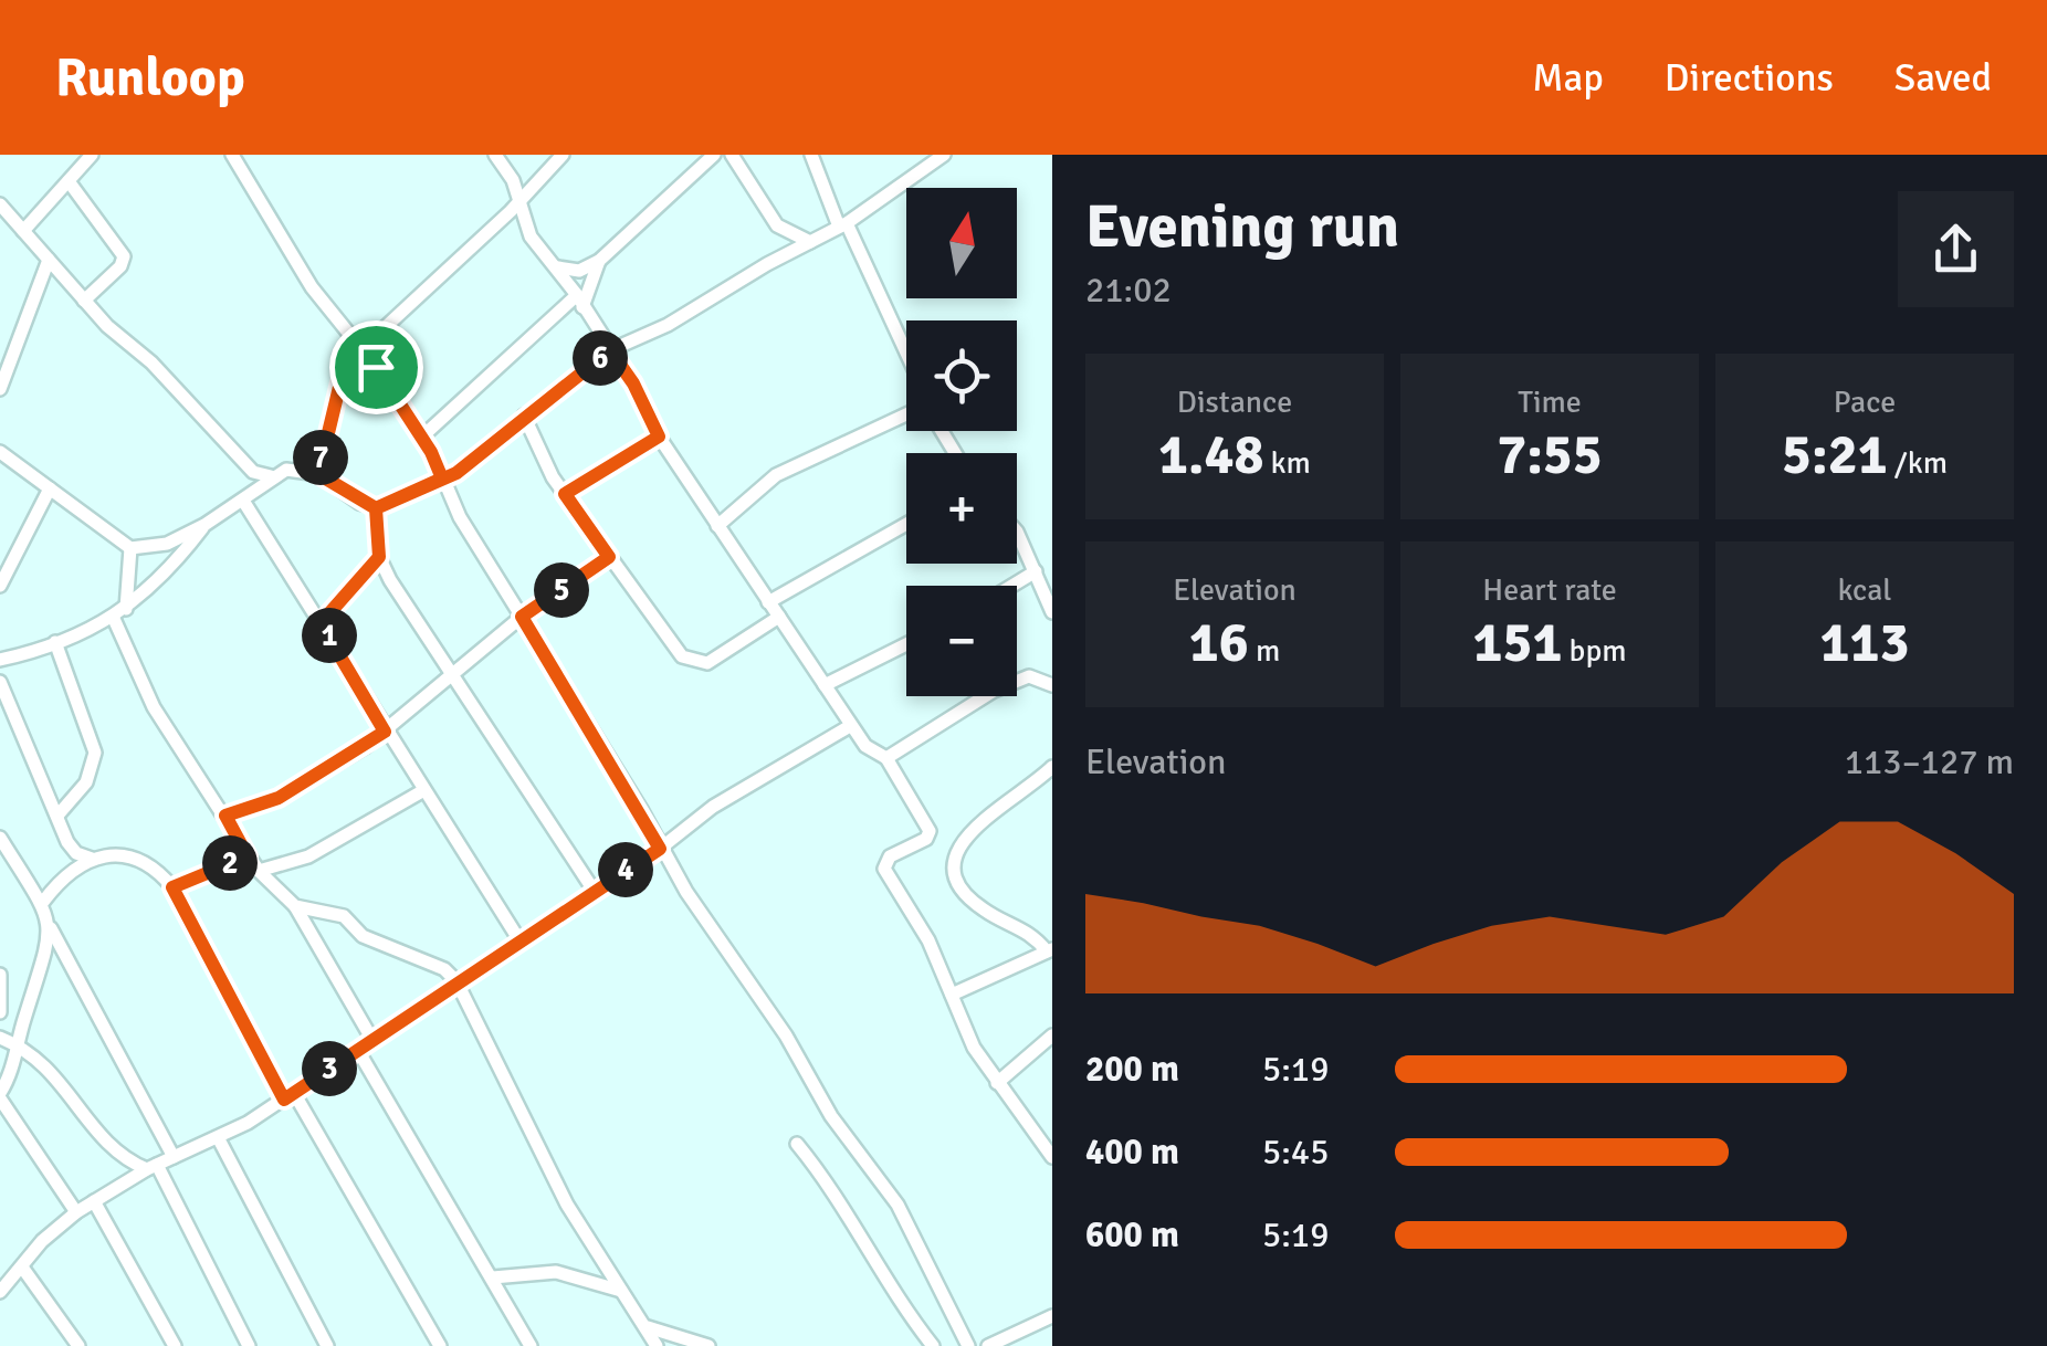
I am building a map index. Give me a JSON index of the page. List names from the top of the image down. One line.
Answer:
{"north":"top","page":{"header":"Runloop","nav":["Map","Directions","Saved"],"heading":["Evening run","21:02"],"map_buttons":["+","−"],"pins":["6","7","5","1","2","4","3"],"stats":[["Distance","1.48 km"],["Time","7:55"],["Pace","5:21 /km"],["Elevation","16 m"],["Heart rate","151 bpm"],["kcal","113"]],"chart":["Elevation","113–127 m"],"list":[{"name":"200 m","note":"5:19"},{"name":"400 m","note":"5:45"},{"name":"600 m","note":"5:19"}]}}
